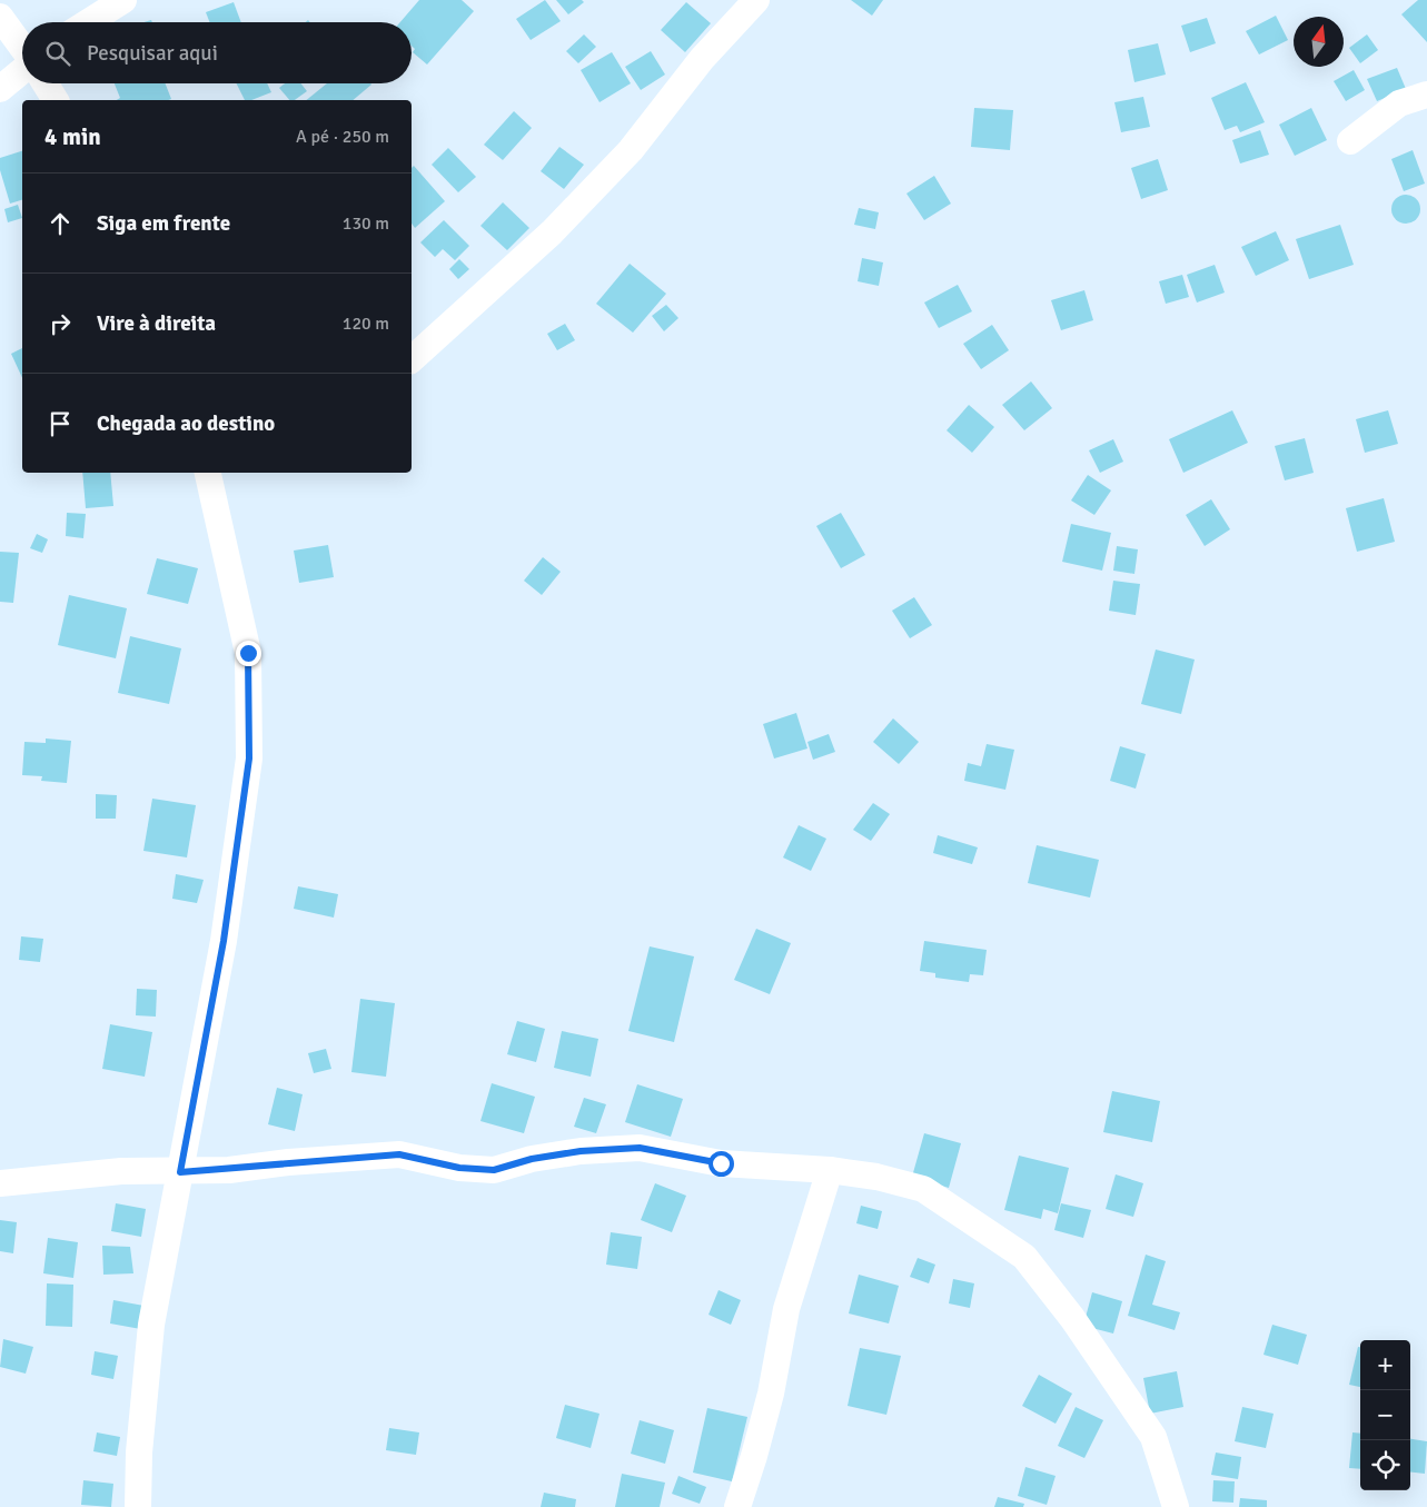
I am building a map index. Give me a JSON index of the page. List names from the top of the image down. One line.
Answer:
{"north":"top","page":{"search":"Pesquisar aqui","heading":["4 min","A pé · 250 m"],"list":[["Siga em frente","130 m"],["Vire à direita","120 m"],"Chegada ao destino"],"map_buttons":["+","−"]}}
